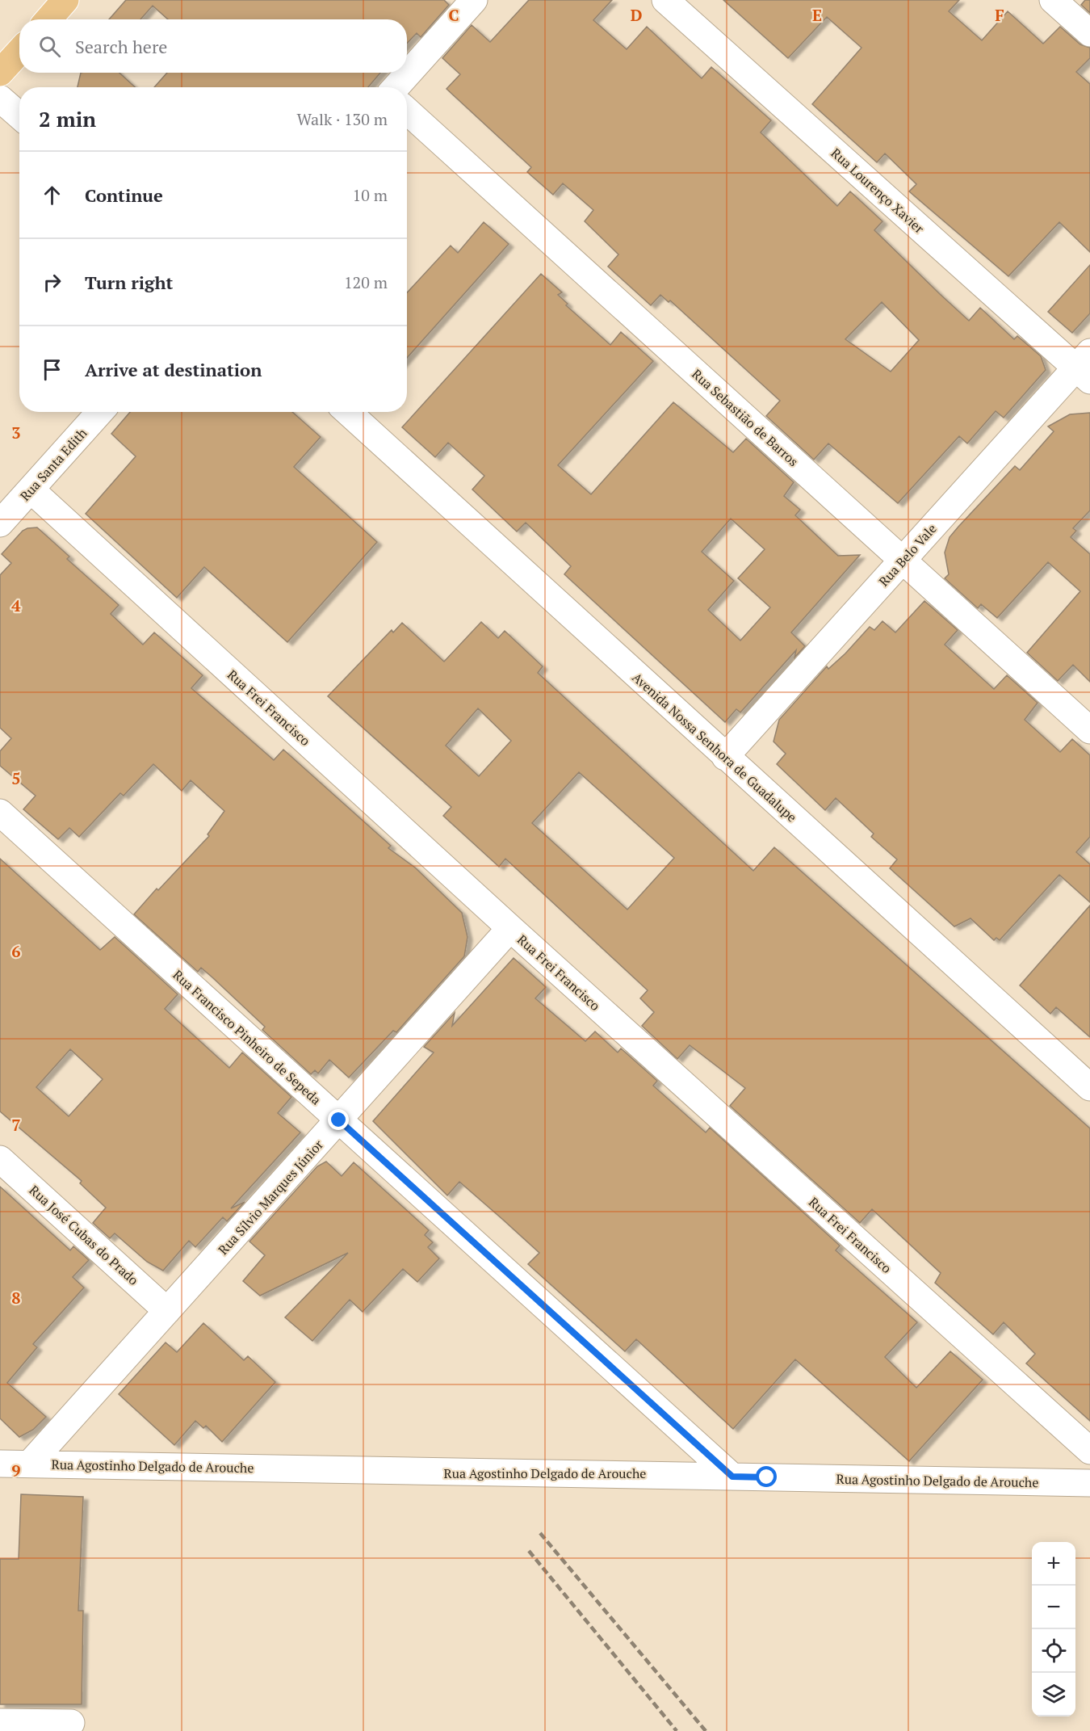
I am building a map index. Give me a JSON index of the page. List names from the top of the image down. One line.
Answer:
{"streets":{"street":["Rua Lourenço Xavier","Rua Sebastião de Barros","Rua Santa Edith","Rua Belo Vale","Rua Frei Francisco","Avenida Nossa Senhora de Guadalupe","Rua Francisco Pinheiro de Sepeda","Rua Sílvio Marques Júnior","Rua José Cubas do Prado","Rua Agostinho Delgado de Arouche"]},"crossings":[["Rua Lourenço Xavier","Rua Belo Vale"],["Rua Sebastião de Barros","Rua Belo Vale"],["Rua Santa Edith","Rua Frei Francisco"],["Rua Belo Vale","Avenida Nossa Senhora de Guadalupe"],["Rua Frei Francisco","Rua Sílvio Marques Júnior"],["Rua Francisco Pinheiro de Sepeda","Rua Sílvio Marques Júnior"],["Rua Francisco Pinheiro de Sepeda","Rua Agostinho Delgado de Arouche"],["Rua Sílvio Marques Júnior","Rua José Cubas do Prado"],["Rua Sílvio Marques Júnior","Rua Agostinho Delgado de Arouche"]],"page":{"search":"Search here","heading":["2 min","Walk · 130 m"],"list":[["Continue","10 m"],["Turn right","120 m"],"Arrive at destination"],"map_buttons":["+","−"]},"grid":{"columns":["C","D","E","F"],"rows":["3","4","5","6","7","8","9"]}}
